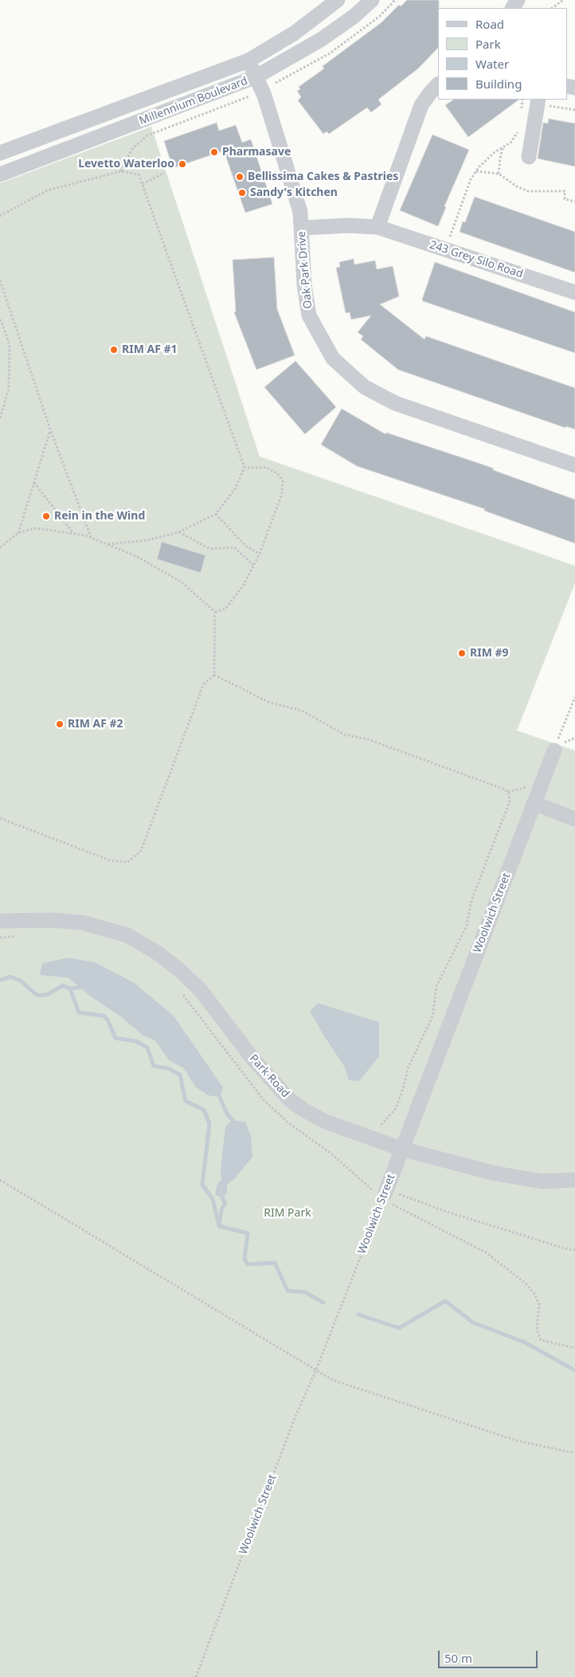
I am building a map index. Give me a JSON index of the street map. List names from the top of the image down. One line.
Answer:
{"streets":{"street":["Millennium Boulevard","243 Grey Silo Road","Oak Park Drive","Woolwich Street","Park Road"]},"crossings":[["Millennium Boulevard","Oak Park Drive"],["243 Grey Silo Road","Oak Park Drive"],["Woolwich Street","Park Road"]],"parks":["RIM Park"],"places":["Pharmasave","Levetto Waterloo","Bellissima Cakes & Pastries","Sandy's Kitchen","RIM AF #1","Rein in the Wind","RIM #9","RIM AF #2"],"legend":["Road","Park","Water","Building"],"scale_bar":"50 m"}
